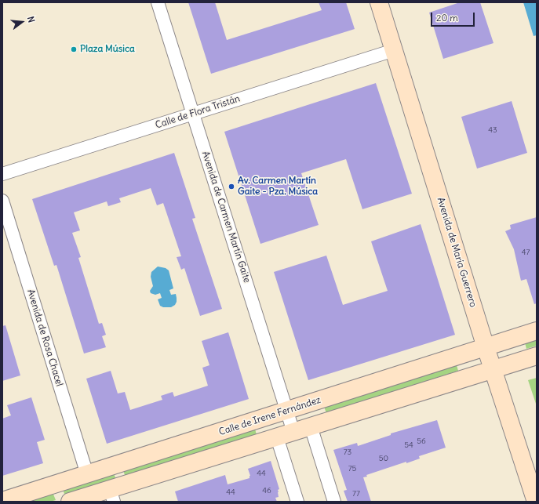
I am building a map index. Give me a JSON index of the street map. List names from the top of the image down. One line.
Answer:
{"streets":{"street":["Calle de Flora Tristán","Avenida de Carmen Martín Gaite","Avenida de María Guerrero","Avenida de Rosa Chacel","Calle de Irene Fernández"]},"crossings":[["Calle de Flora Tristán","Avenida de Carmen Martín Gaite"],["Calle de Flora Tristán","Avenida de María Guerrero"],["Avenida de Carmen Martín Gaite","Calle de Irene Fernández"],["Avenida de María Guerrero","Calle de Irene Fernández"],["Avenida de Rosa Chacel","Calle de Irene Fernández"]],"places":["Plaza Música","Av. Carmen Martín Gaite - Pza. Música"],"house_numbers":["43","47","56","54","73","50","75","44","46","44","77"],"scale_bar":"20 m","north":"right"}
